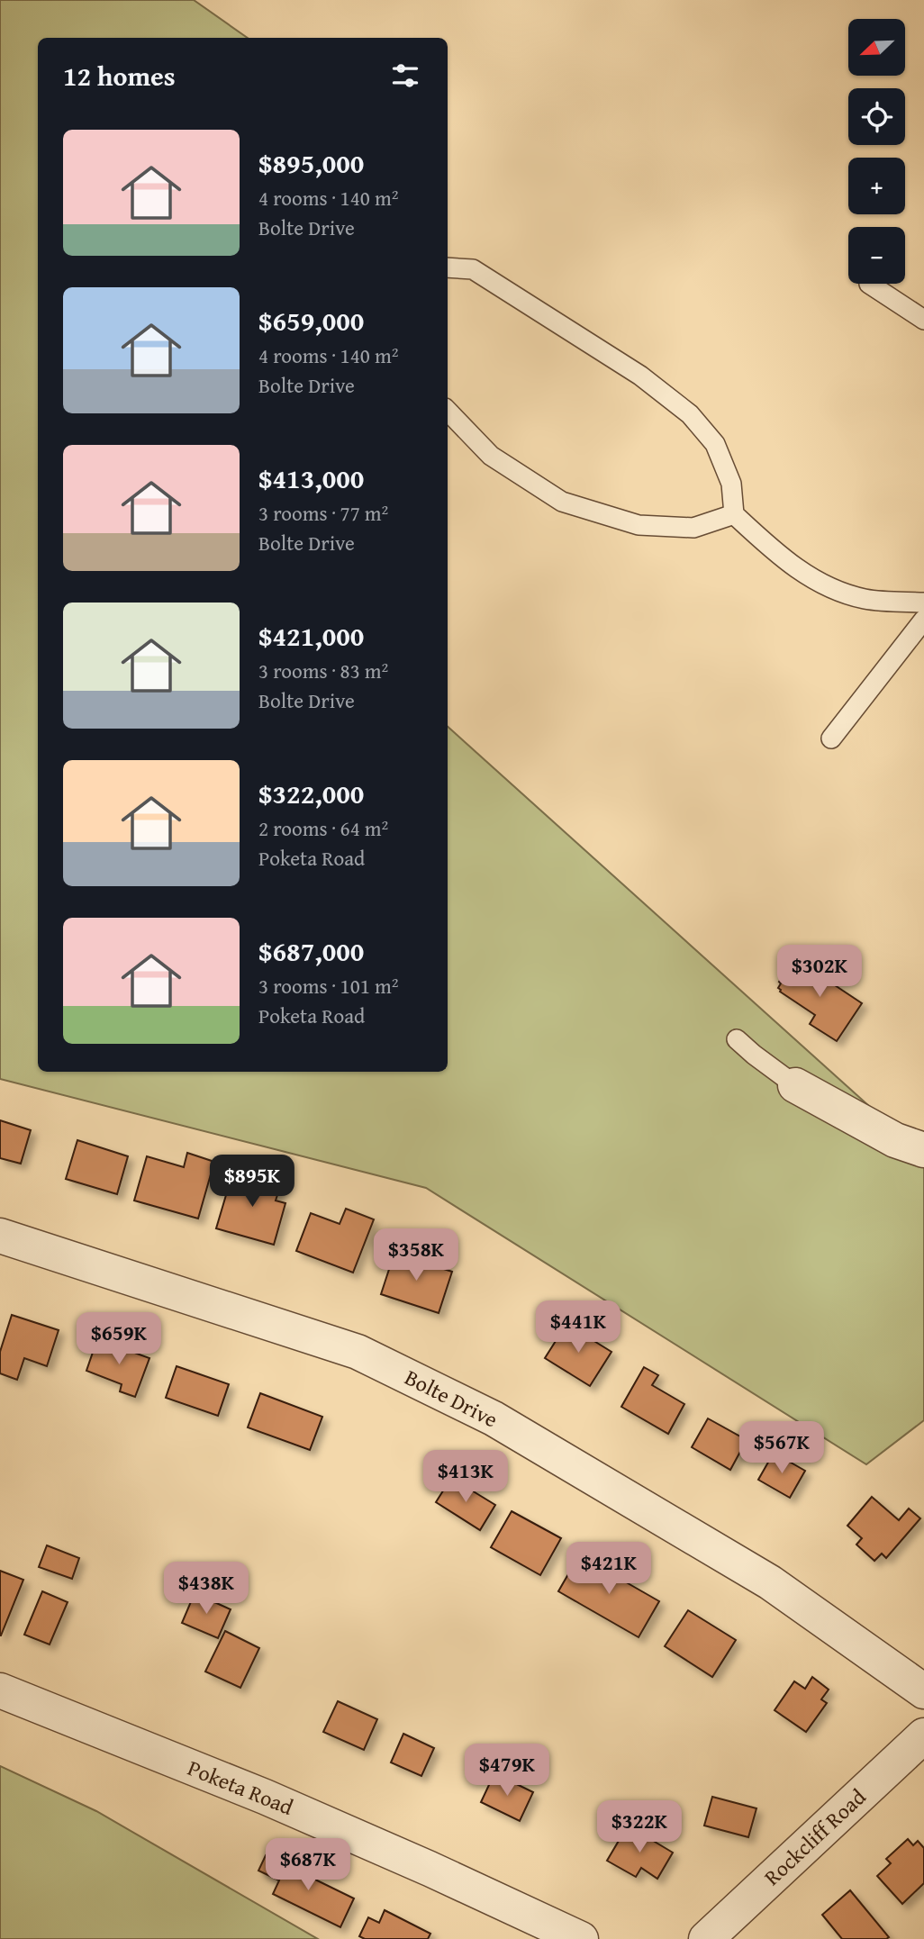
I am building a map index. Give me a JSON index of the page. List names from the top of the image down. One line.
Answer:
{"streets":{"street":["Bolte Drive","Poketa Road","Rockcliff Road"]},"north":"bottom left","page":{"map_buttons":["+","−"],"heading":"12 homes","list":[{"name":"$895,000","note":"4 rooms · 140 m² · Bolte Drive"},{"name":"$659,000","note":"4 rooms · 140 m² · Bolte Drive"},{"name":"$413,000","note":"3 rooms · 77 m² · Bolte Drive"},{"name":"$421,000","note":"3 rooms · 83 m² · Bolte Drive"},{"name":"$322,000","note":"2 rooms · 64 m² · Poketa Road"},{"name":"$687,000","note":"3 rooms · 101 m² · Poketa Road"}],"price":["$302K","$895K","$358K","$441K","$659K","$567K","$413K","$421K","$438K","$479K","$322K","$687K"]}}
